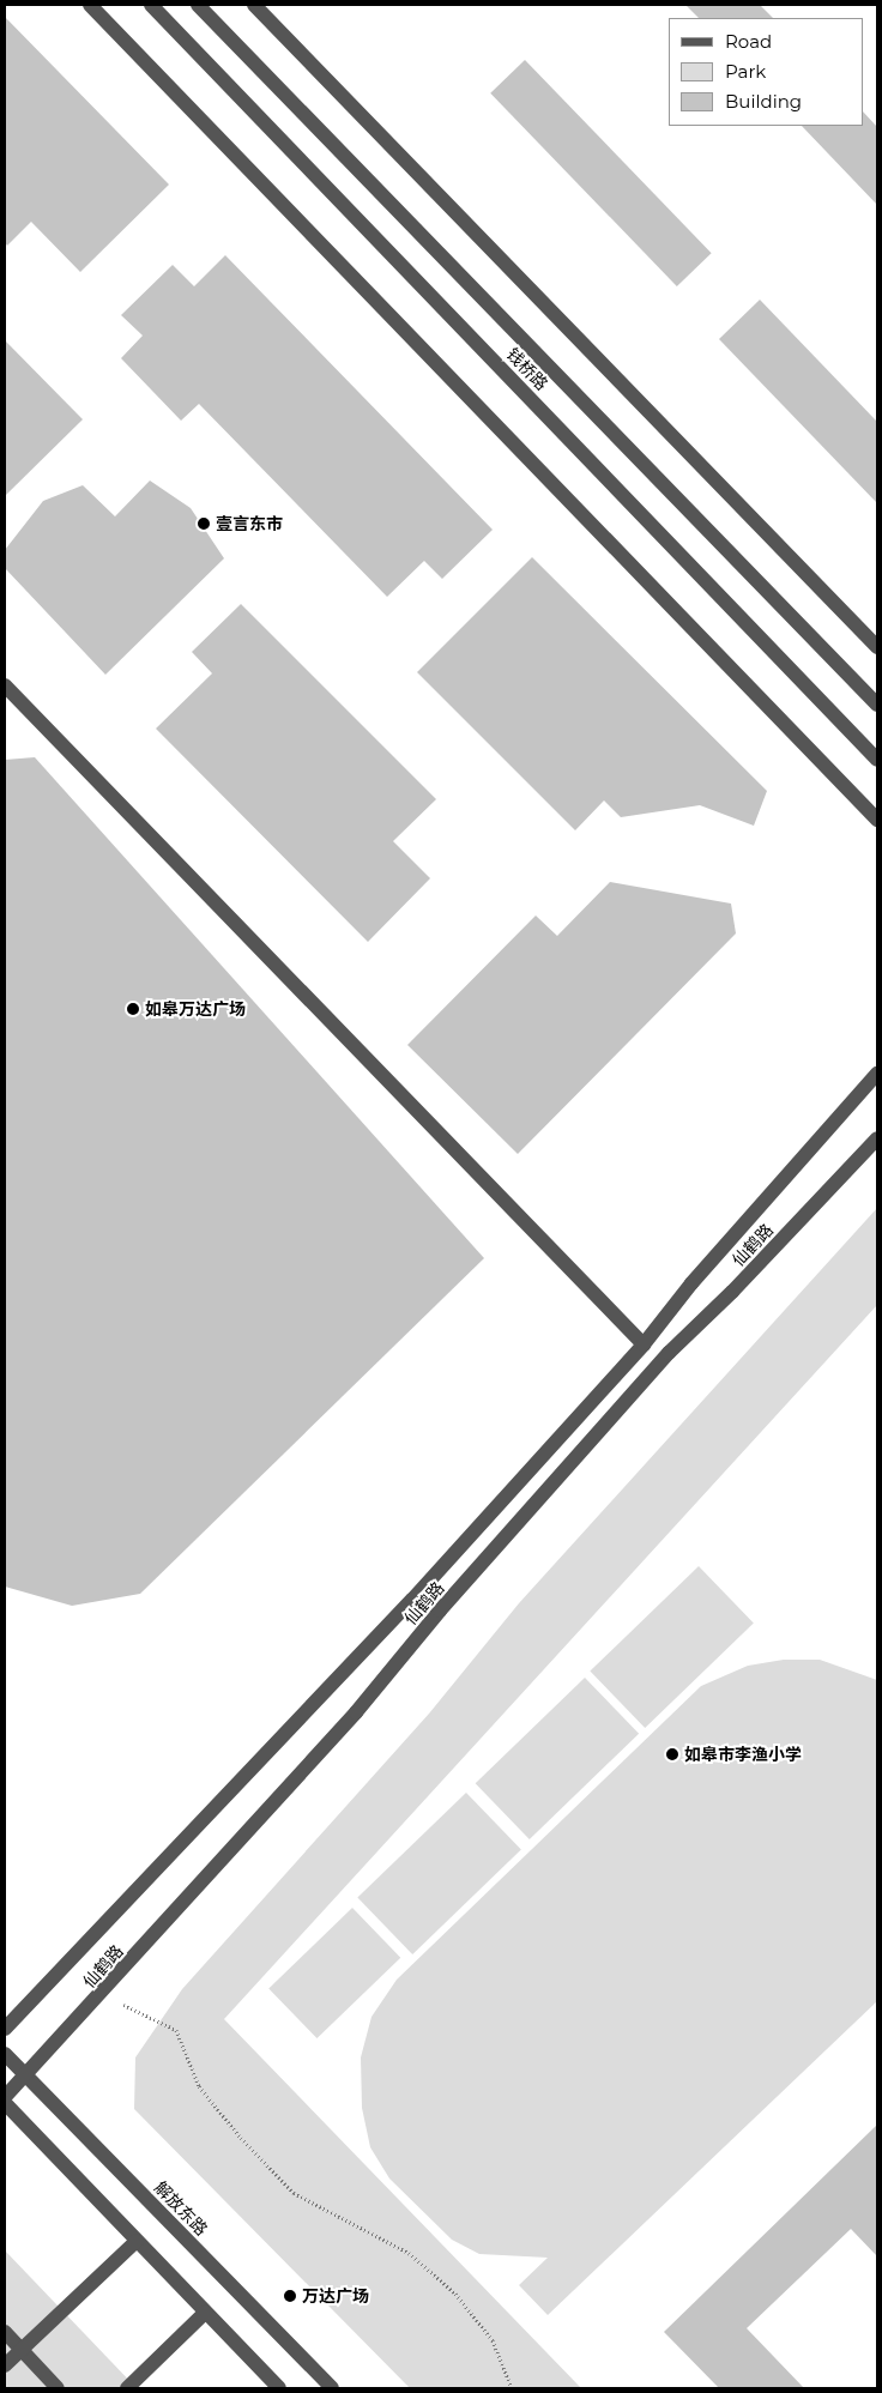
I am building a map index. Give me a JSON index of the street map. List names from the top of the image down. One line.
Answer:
{"streets":{"street":["钱桥路","仙鹤路","解放东路"]},"crossings":[["仙鹤路","解放东路"]],"places":["壹言东市","如皋万达广场","如皋市李渔小学","万达广场"],"legend":["Road","Park","Building"]}
